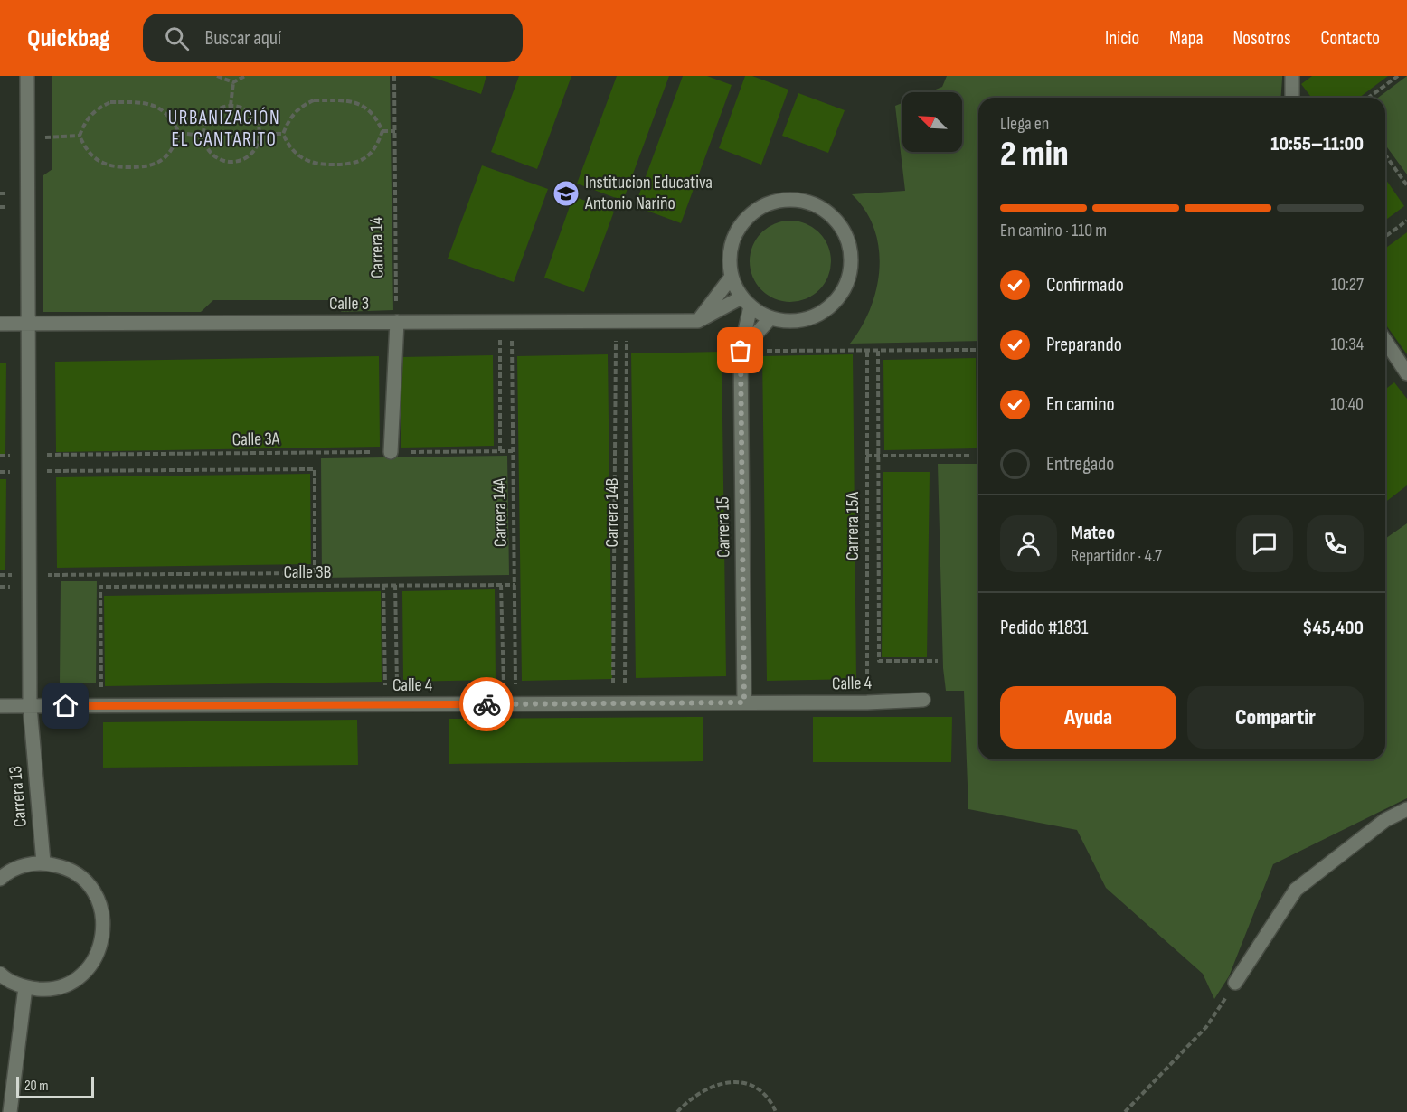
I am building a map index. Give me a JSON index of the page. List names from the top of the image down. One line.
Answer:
{"streets":{"street":["Calle 3","Carrera 15","Calle 4","Carrera 13"],"path":["Carrera 14","Calle 3A","Carrera 14A","Carrera 14B","Carrera 15A","Calle 3B"]},"crossings":[["Carrera 14","Calle 3"],["Calle 3","Carrera 14A"],["Calle 3","Carrera 14B"],["Calle 3","Carrera 15"],["Calle 3","Carrera 13"],["Calle 3A","Carrera 14A"],["Calle 3A","Calle 3B"],["Calle 3A","Carrera 13"],["Carrera 14A","Calle 3B"],["Carrera 14A","Calle 4"],["Carrera 14B","Calle 4"],["Carrera 15A","Calle 4"],["Carrera 15","Calle 4"],["Calle 3B","Calle 4"],["Calle 3B","Carrera 13"],["Calle 4","Carrera 13"]],"districts":["URBANIZACIÓN EL CANTARITO"],"places":{"school or university":["Institucion Educativa Antonio Nariño"]},"scale_bar":"20 m","north":"top left","page":{"header":"Quickbag","search":"Buscar aquí","nav":["Inicio","Mapa","Nosotros","Contacto"],"heading":["2 min","Llega en","10:55–11:00"],"panel":["Mateo","Repartidor · 4.7","Pedido #1831","$45,400"],"bar":"En camino · 110 m","list":[["Confirmado","10:27"],["Preparando","10:34"],["En camino","10:40"],"Entregado"],"buttons":["Ayuda","Compartir"],"scale":"20 m"}}
